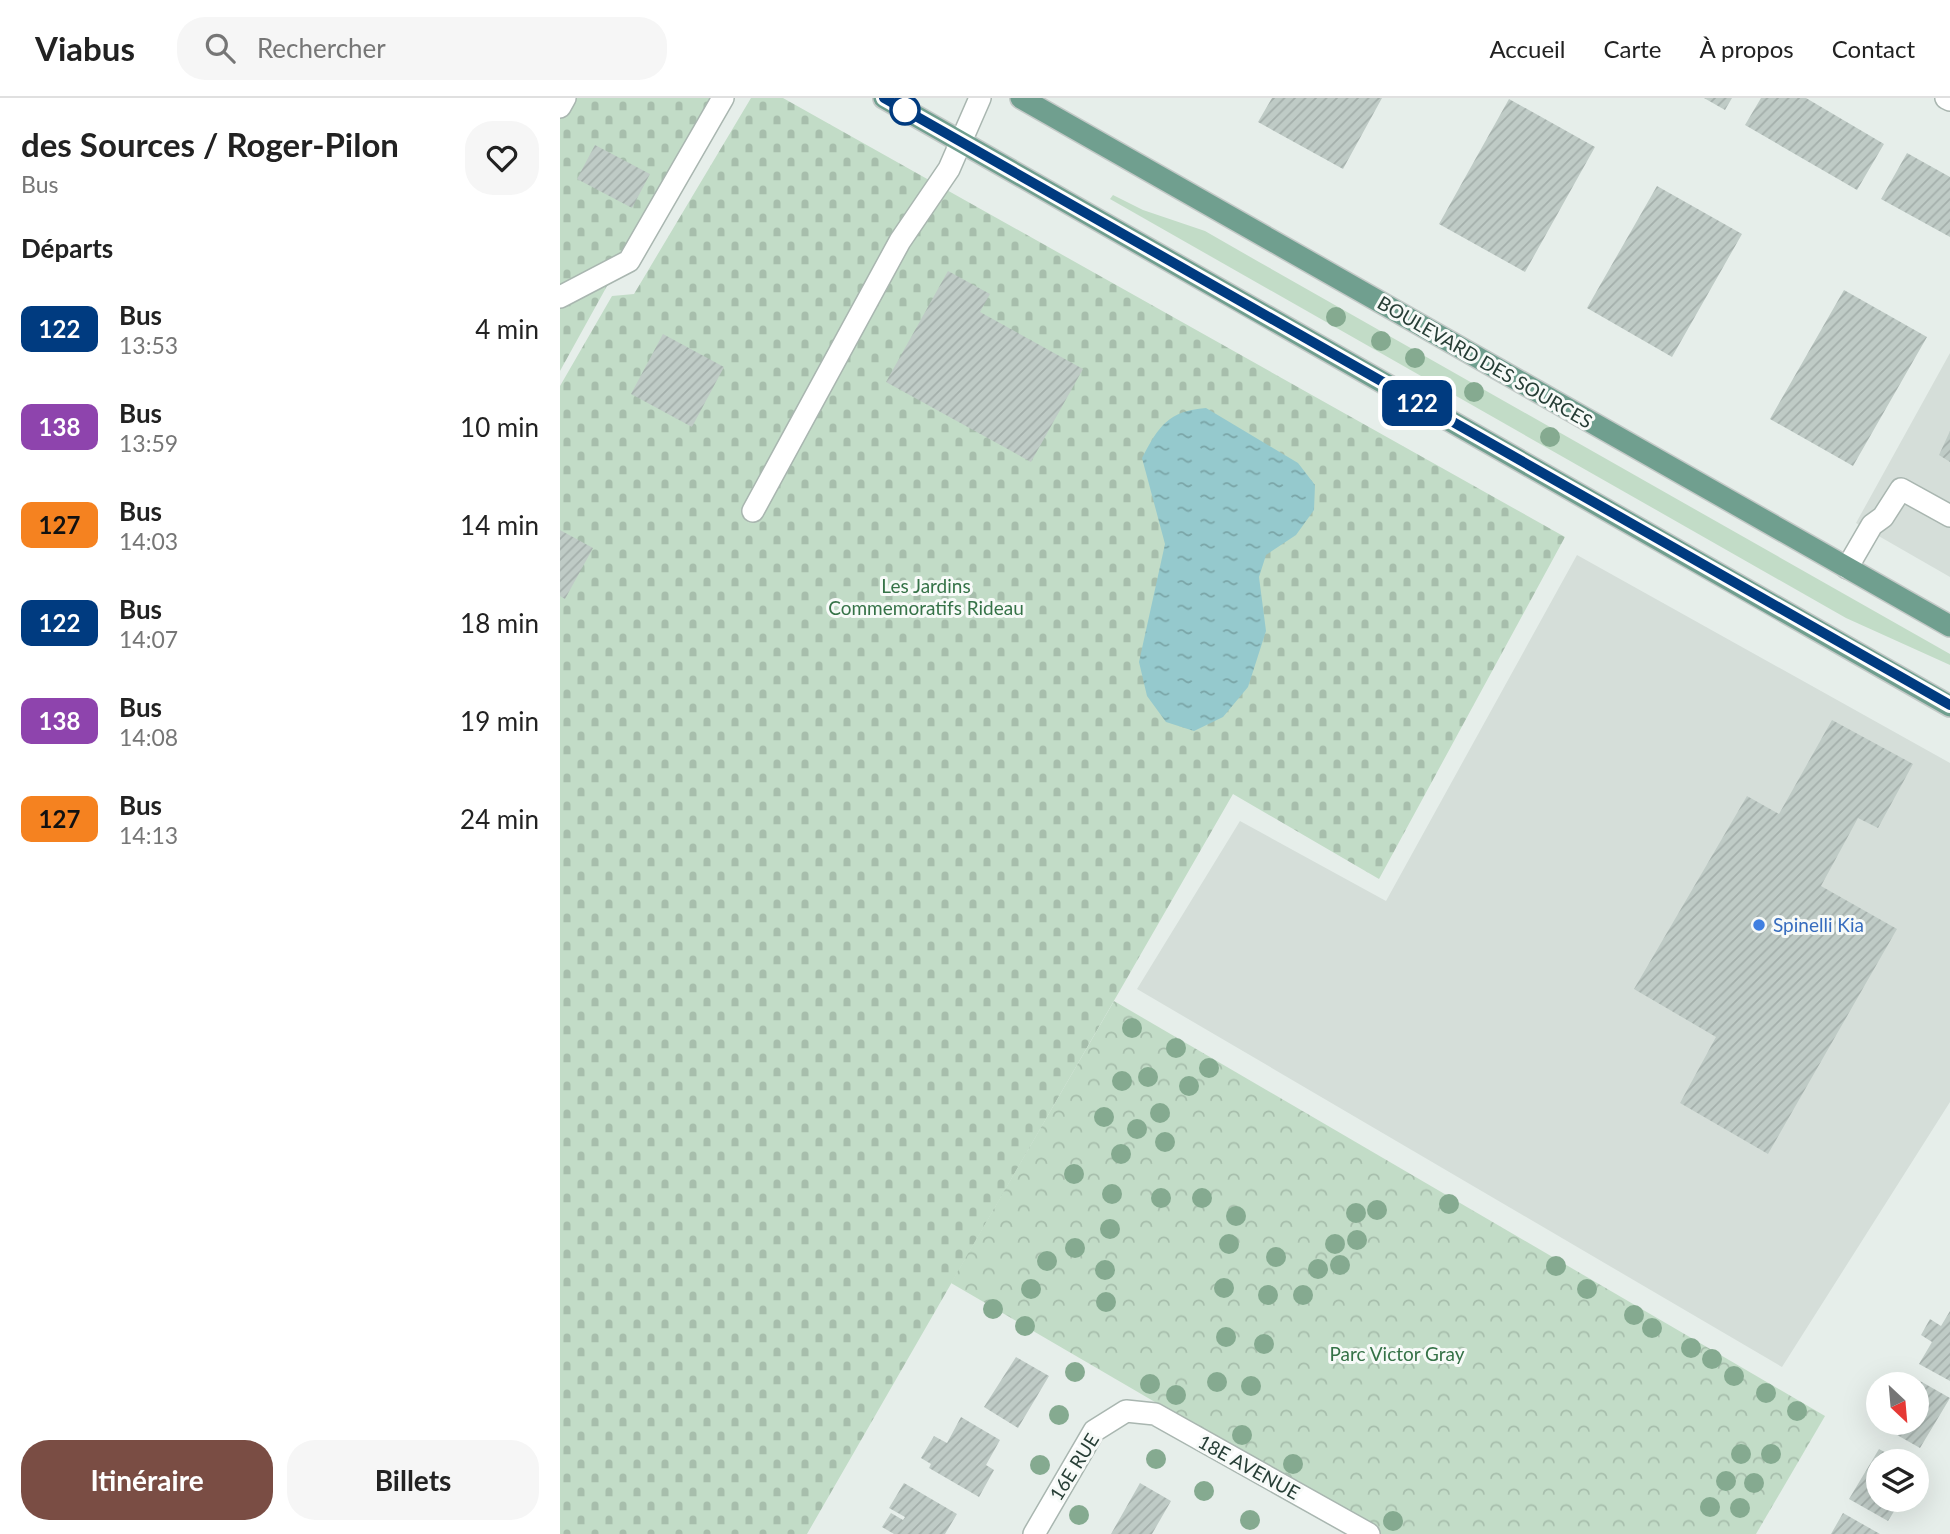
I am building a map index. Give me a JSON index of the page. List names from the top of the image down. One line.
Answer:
{"streets":{"main road":["BOULEVARD DES SOURCES"],"street":["16E RUE","18E AVENUE"]},"crossings":[["16E RUE","18E AVENUE"]],"parks":["Les Jardins Commemoratifs Rideau","Parc Victor Gray"],"places":["Spinelli Kia"],"lines":["bus line 122"],"north":"bottom right","page":{"header":"Viabus","search":"Rechercher","nav":["Accueil","Carte","À propos","Contact"],"heading":[["des Sources / Roger-Pilon","Bus"],"Départs"],"on_map":"122","list":[{"mark":"122","name":"Bus","note":"13:53","value":"4 min"},{"mark":"138","name":"Bus","note":"13:59","value":"10 min"},{"mark":"127","name":"Bus","note":"14:03","value":"14 min"},{"mark":"122","name":"Bus","note":"14:07","value":"18 min"},{"mark":"138","name":"Bus","note":"14:08","value":"19 min"},{"mark":"127","name":"Bus","note":"14:13","value":"24 min"}],"buttons":["Itinéraire","Billets"]}}
